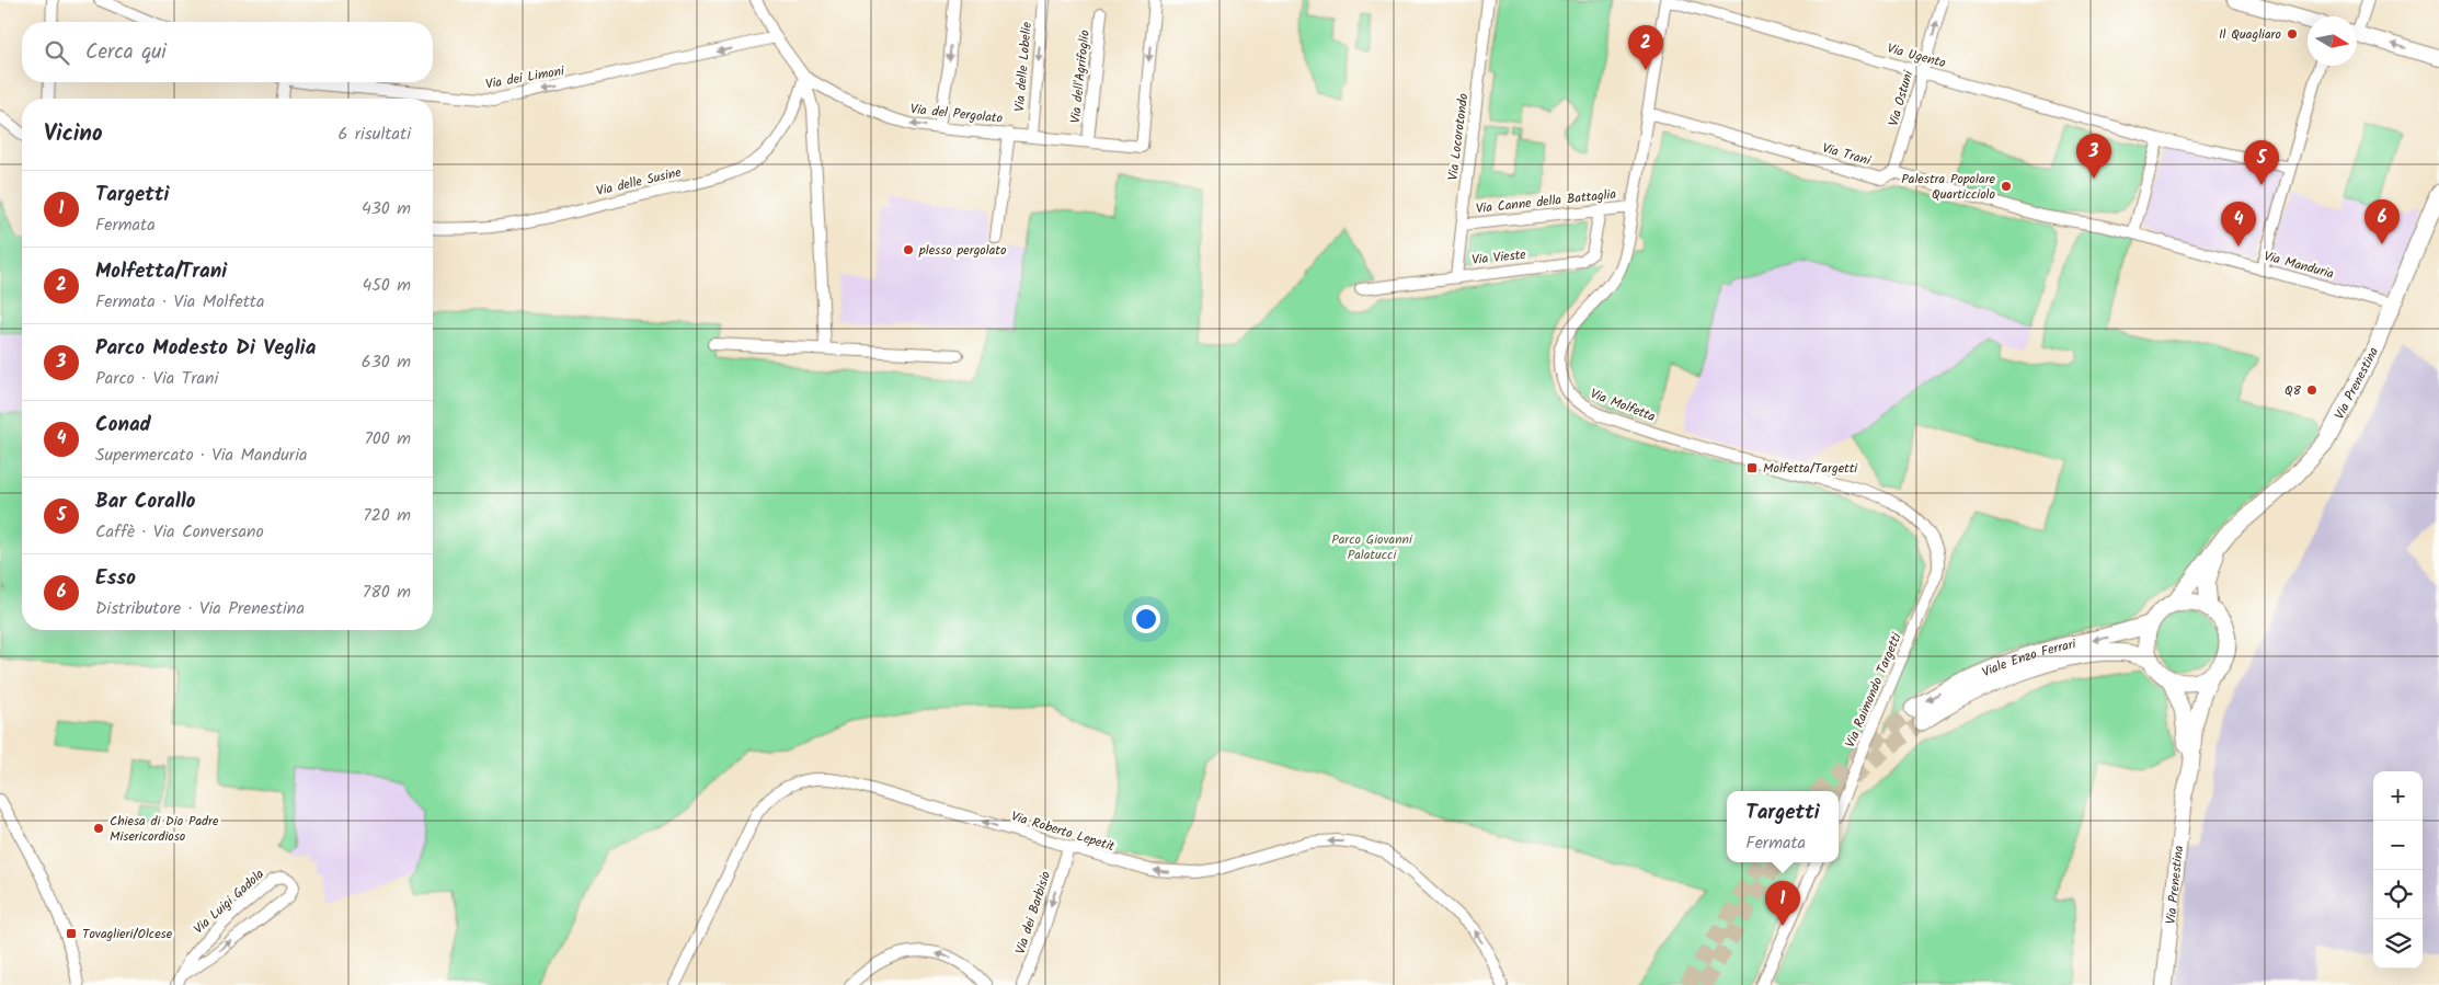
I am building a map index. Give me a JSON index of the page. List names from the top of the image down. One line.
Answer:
{"streets":{"main road":["Via Prenestina","Viale Enzo Ferrari"],"street":["Via Ugento","Via delle Lobelie","Via dell'Agrifoglio","Via dei Limoni","Via Ostuni","Via del Pergolato","Via Locorotondo","Via Trani","Via delle Susine","Via Canne della Battaglia","Via Vieste","Via Manduria","Via Molfetta","Via Raimondo Targetti","Via Roberto Lepetit","Via Luigi Gadola","Via dei Barbisio"]},"crossings":[["Via Ugento","Via Ostuni"],["Via Ugento","Via Molfetta"],["Via delle Lobelie","Via del Pergolato"],["Via dell'Agrifoglio","Via del Pergolato"],["Via dei Limoni","Via del Pergolato"],["Via Ostuni","Via Trani"],["Via del Pergolato","Via delle Susine"],["Via Locorotondo","Via Canne della Battaglia"],["Via Locorotondo","Via Vieste"],["Via Trani","Via Manduria"],["Via Trani","Via Molfetta"],["Via Canne della Battaglia","Via Vieste"],["Via Canne della Battaglia","Via Molfetta"],["Via Manduria","Via Prenestina"],["Via Prenestina","Viale Enzo Ferrari"],["Via Molfetta","Via Raimondo Targetti"],["Via Roberto Lepetit","Via dei Barbisio"]],"one_way":["Via dei Limoni","Via Ostuni","Via Roberto Lepetit","Via dei Barbisio"],"parks":["Parco Giovanni Palatucci"],"places":{"other":["Il Quagliaro","Palestra Popolare Quarticciolo","plesso pergolato","Q8","Chiesa di Dio Padre Misericordioso"],"transit":["Molfetta/Targetti","Tovaglieri/Olcese"]},"north":"right","page":{"search":"Cerca qui","pins":["2","3","5","6","4","1"],"heading":["Vicino","6 risultati"],"list":[{"mark":"1","name":"Targetti","note":"Fermata","value":"430 m"},{"mark":"2","name":"Molfetta/Trani","note":"Fermata · Via Molfetta","value":"450 m"},{"mark":"3","name":"Parco Modesto Di Veglia","note":"Parco · Via Trani","value":"630 m"},{"mark":"4","name":"Conad","note":"Supermercato · Via Manduria","value":"700 m"},{"mark":"5","name":"Bar Corallo","note":"Caffè · Via Conversano","value":"720 m"},{"mark":"6","name":"Esso","note":"Distributore · Via Prenestina","value":"780 m"}],"map_buttons":["+","−"],"popup":["Targetti","Fermata"]}}
